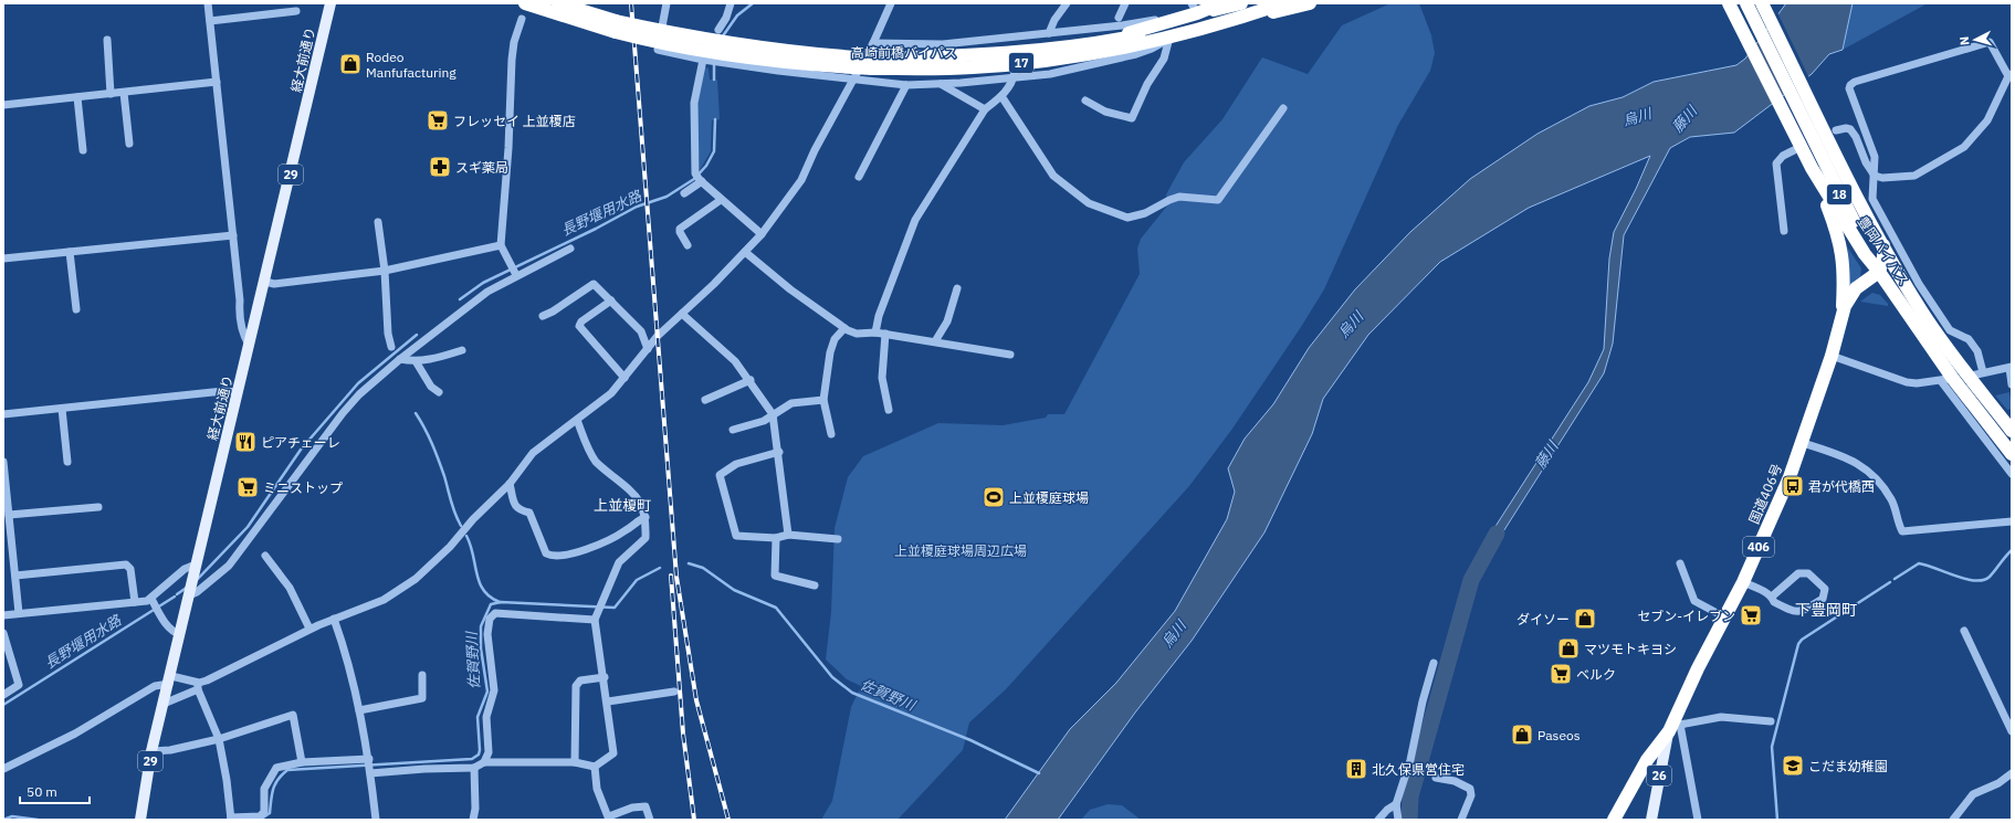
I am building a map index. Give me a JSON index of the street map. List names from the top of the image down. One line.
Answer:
{"streets":{"highway":["高崎前橋バイパス","17","18","豊岡バイパス","国道406号","406"],"main road":["経大前通り","29","26"]},"crossings":[["高崎前橋バイパス","17"],["18","豊岡バイパス"],["18","国道406号"],["豊岡バイパス","国道406号"],["豊岡バイパス","406"],["国道406号","406"],["国道406号","26"]],"districts":["上並榎町","下豊岡町"],"water":["烏川","藤川","長野堰用水路","佐賀野川"],"parks":["上並榎庭球場周辺広場"],"places":{"shop":["Rodeo Manfufacturing","ダイソー","マツモトキヨシ","Paseos"],"supermarket":["フレッセイ 上並榎店","ミニストップ","セブン-イレブン","ベルク"],"pharmacy":["スギ薬局"],"restaurant":["ピアチェーレ"],"bus stop":["君が代橋西"],"sports":["上並榎庭球場"],"school or university":["こだま幼稚園"],"building":["北久保県営住宅"]},"scale_bar":"50 m","north":"left"}
